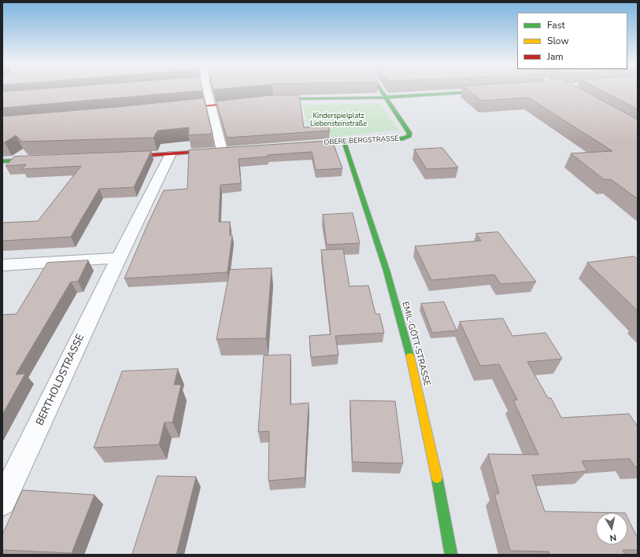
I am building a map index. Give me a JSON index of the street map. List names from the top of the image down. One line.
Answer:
{"streets":{"street":["OBERE BERGSTRASSE","EMIL-GÖTT-STRASSE","BERTHOLDSTRASSE"]},"crossings":[["OBERE BERGSTRASSE","EMIL-GÖTT-STRASSE"]],"parks":["Kinderspielplatz Liebensteinstraße"],"legend":["Fast","Slow","Jam"],"north":"bottom"}
